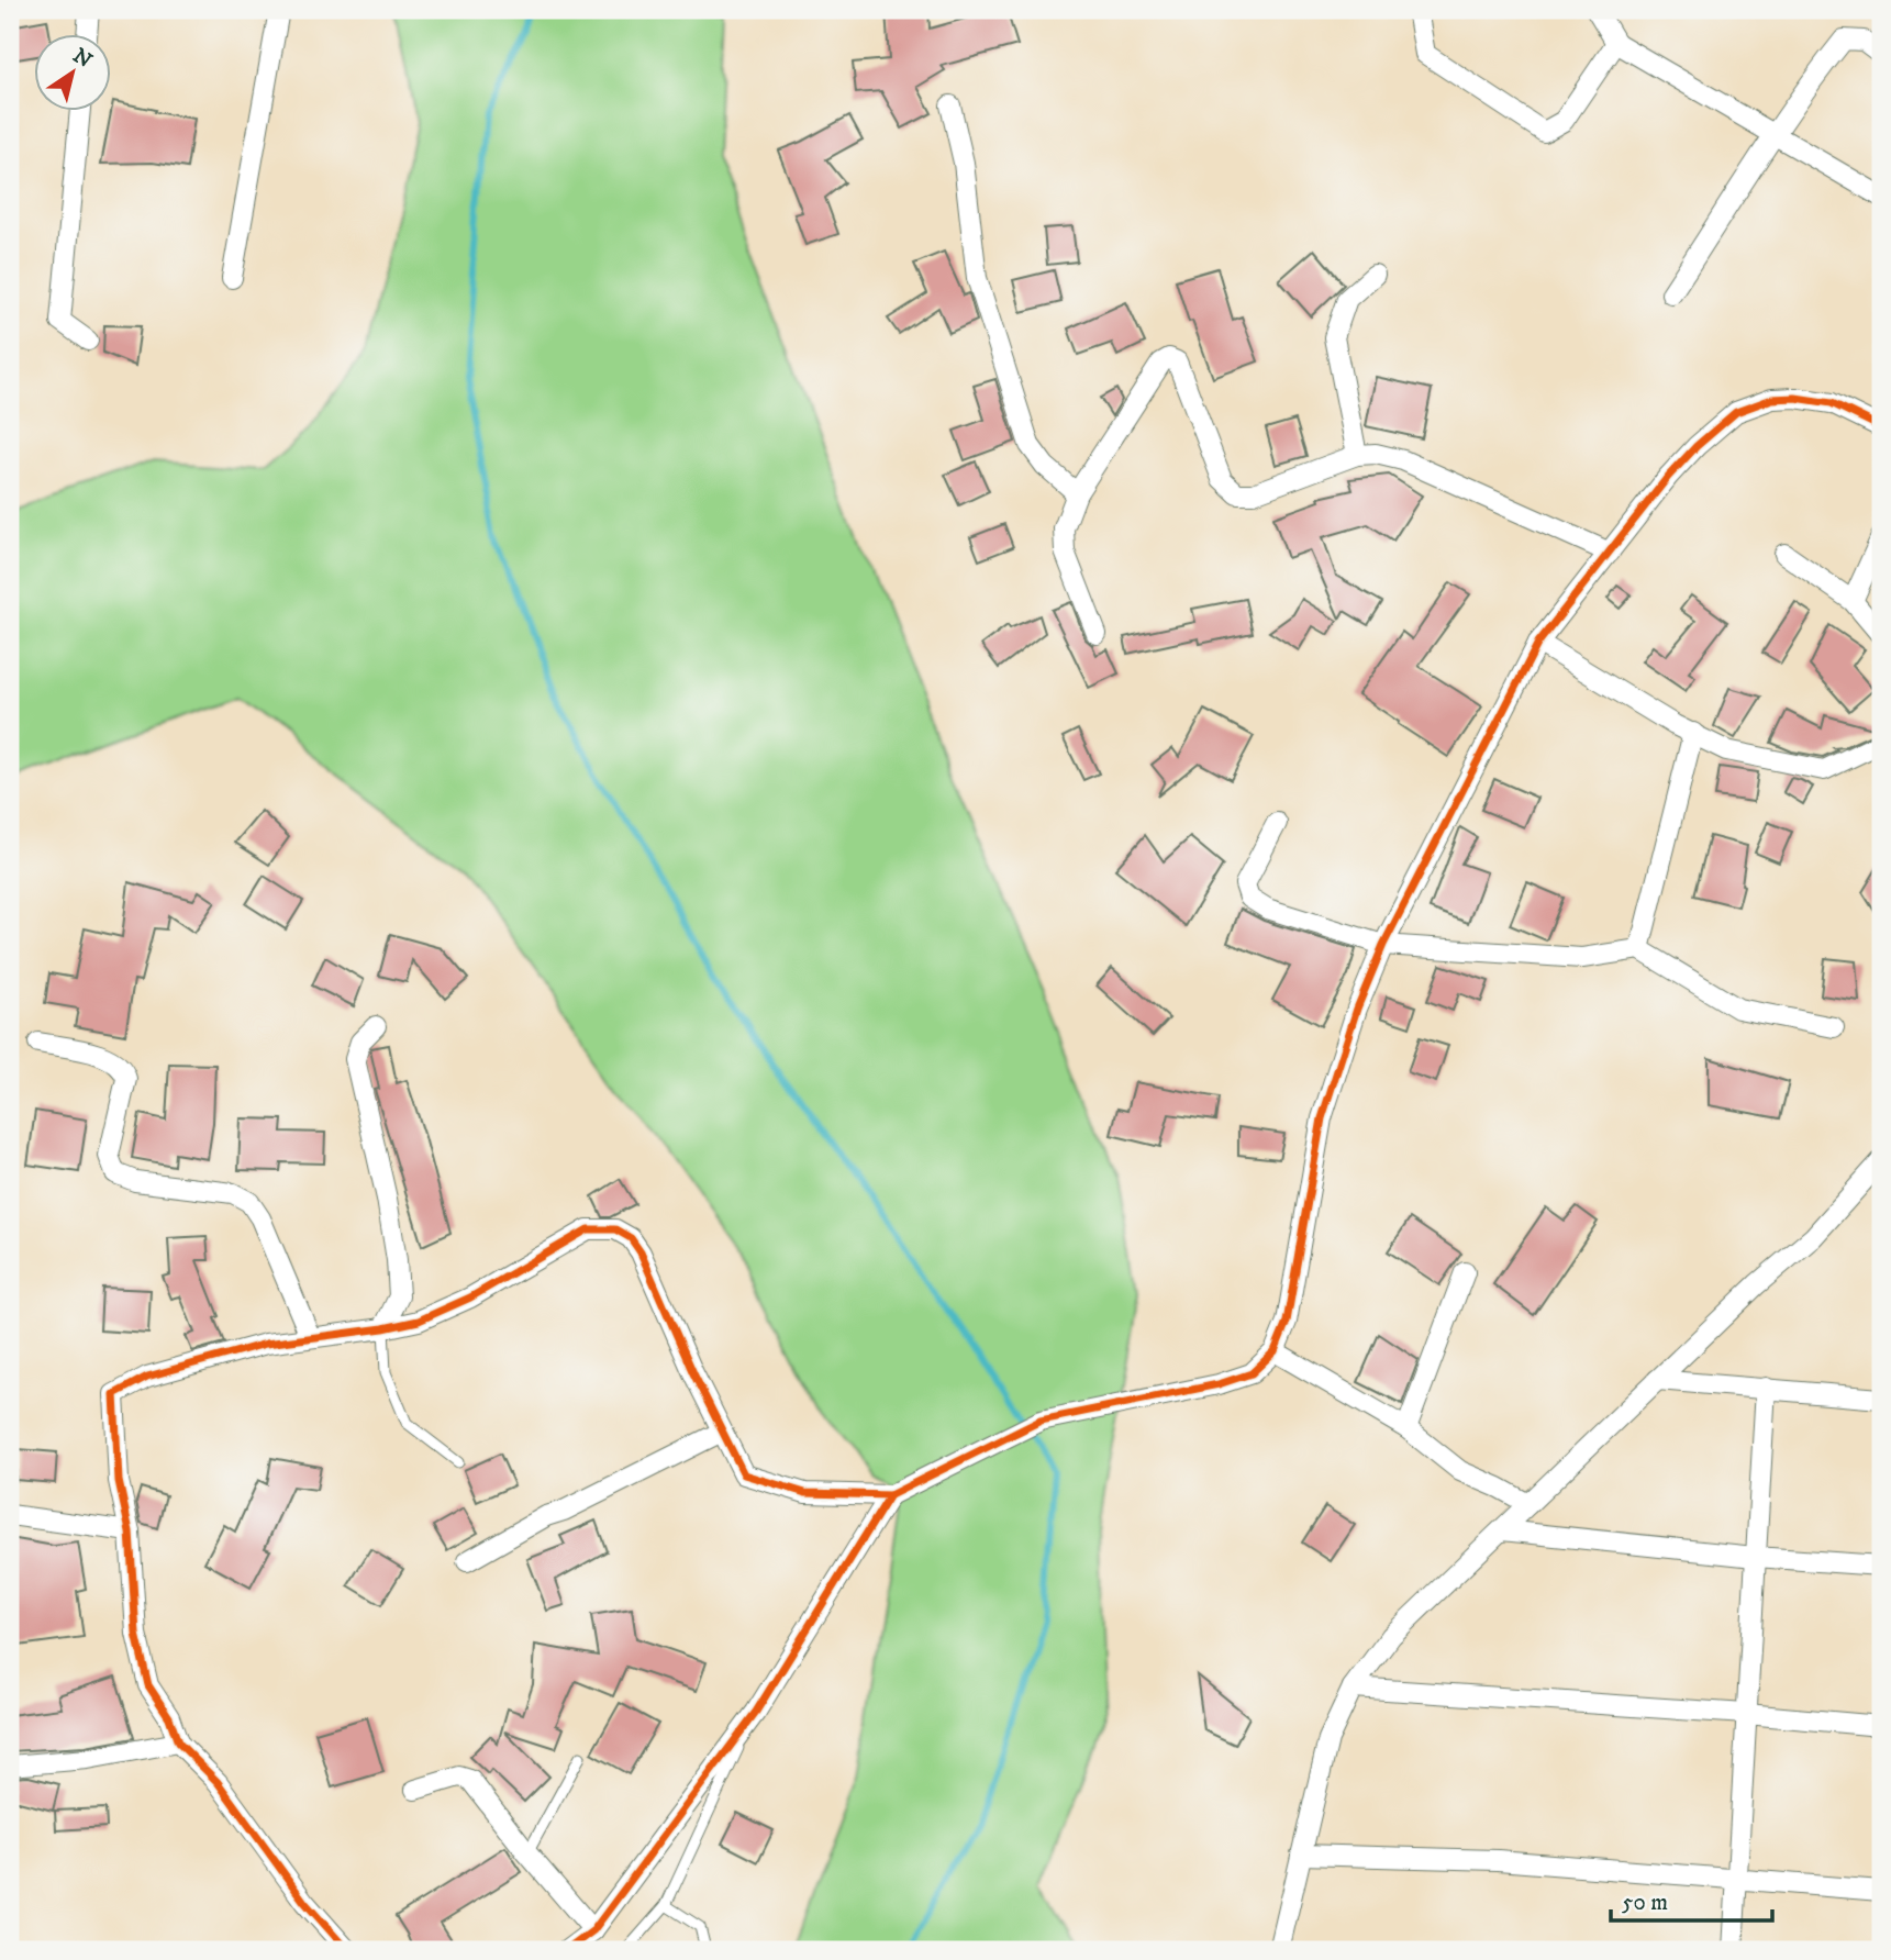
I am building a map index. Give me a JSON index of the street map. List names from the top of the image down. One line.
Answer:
{"scale_bar":"50 m","north":"top right"}
